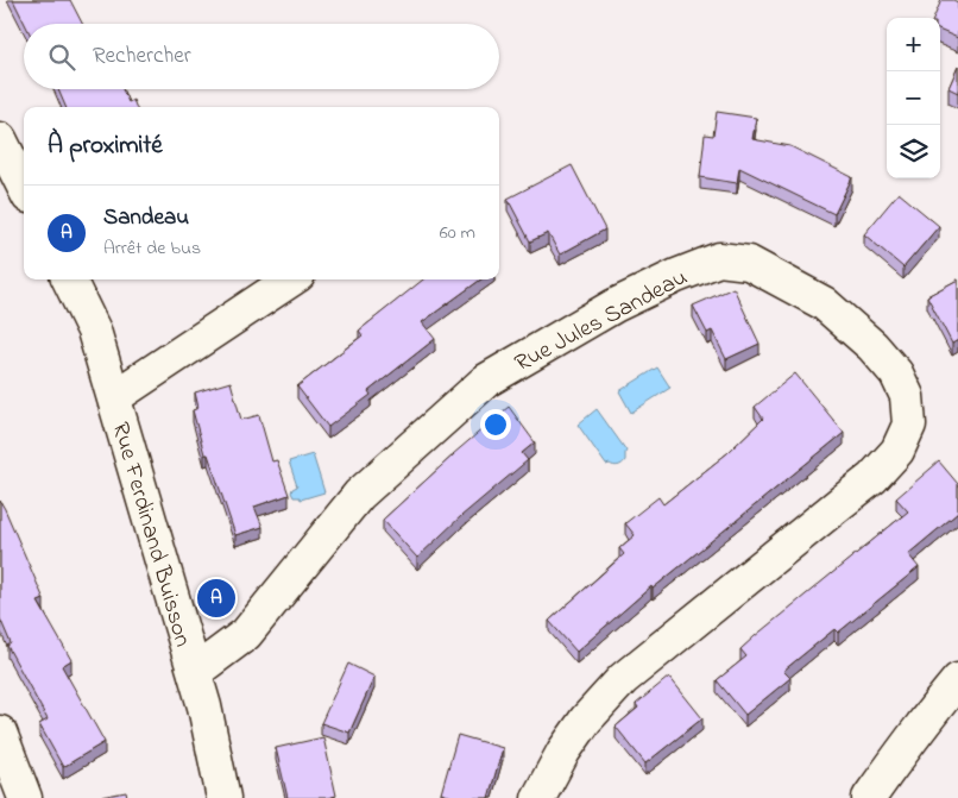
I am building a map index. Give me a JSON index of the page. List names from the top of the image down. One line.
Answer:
{"streets":{"street":["Rue Jules Sandeau","Rue Ferdinand Buisson"]},"crossings":[["Rue Jules Sandeau","Rue Ferdinand Buisson"]],"page":{"map_buttons":["+","−"],"search":"Rechercher","heading":"À proximité","list":[{"mark":"A","name":"Sandeau","note":"Arrêt de bus","value":"60 m"}],"pins":"A"}}
